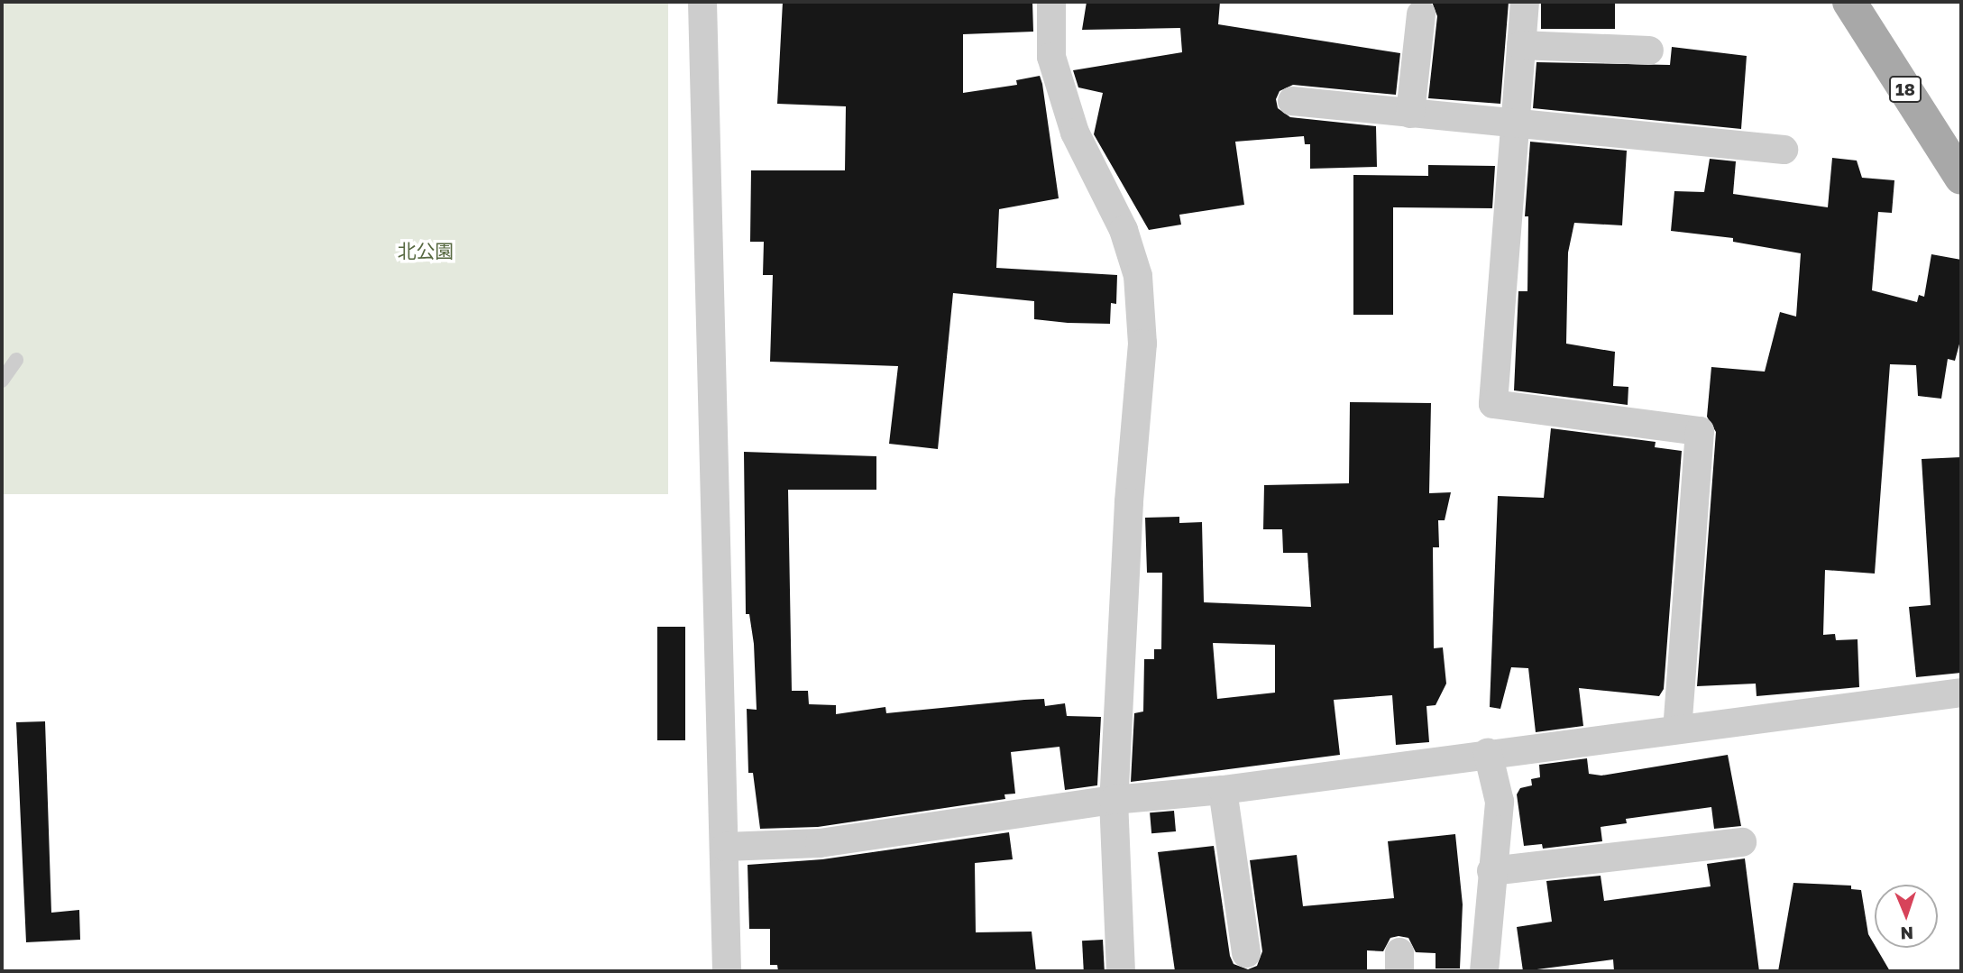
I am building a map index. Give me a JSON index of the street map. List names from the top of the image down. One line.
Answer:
{"streets":{"main road":["18"]},"parks":["北公園"],"north":"bottom"}
